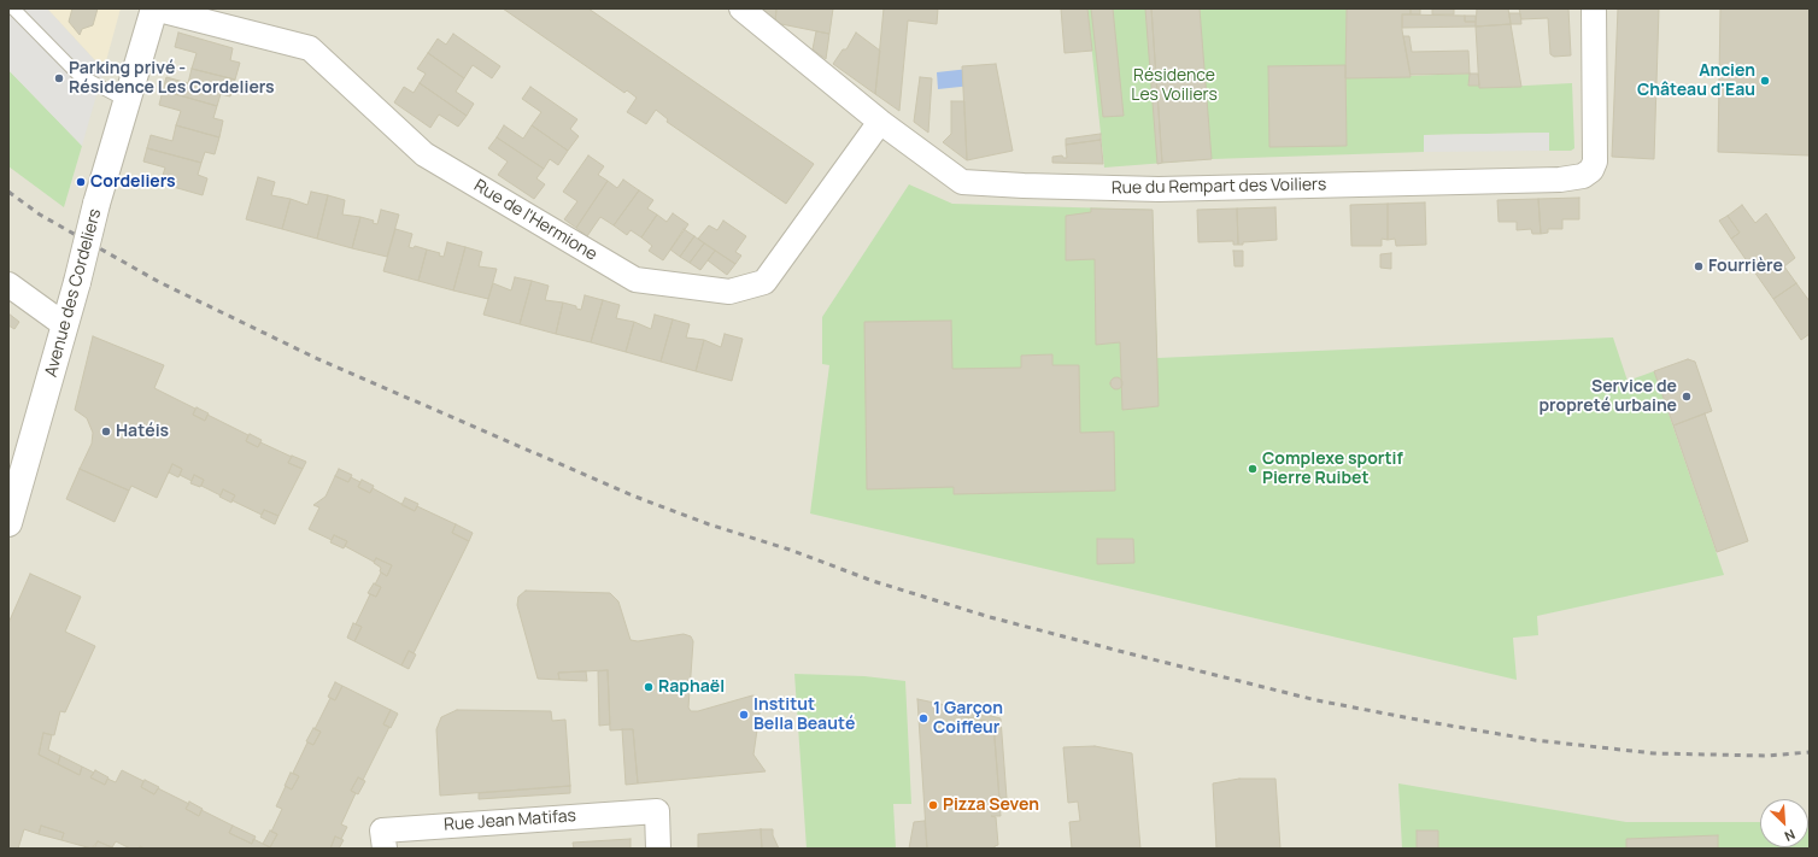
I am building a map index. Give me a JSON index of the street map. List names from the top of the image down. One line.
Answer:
{"streets":{"street":["Rue du Rempart des Voiliers","Rue de l'Hermione","Avenue des Cordeliers","Rue Jean Matifas"]},"crossings":[["Rue du Rempart des Voiliers","Rue de l'Hermione"],["Rue de l'Hermione","Avenue des Cordeliers"]],"parks":["Résidence Les Voiliers"],"places":["Parking privé - Résidence Les Cordeliers","Ancien Château d'Eau","Cordeliers","Fourrière","Service de propreté urbaine","Hatéis","Complexe sportif Pierre Ruibet","Raphaël","Institut Bella Beauté","1 Garçon Coiffeur","Pizza Seven"],"north":"bottom right"}
